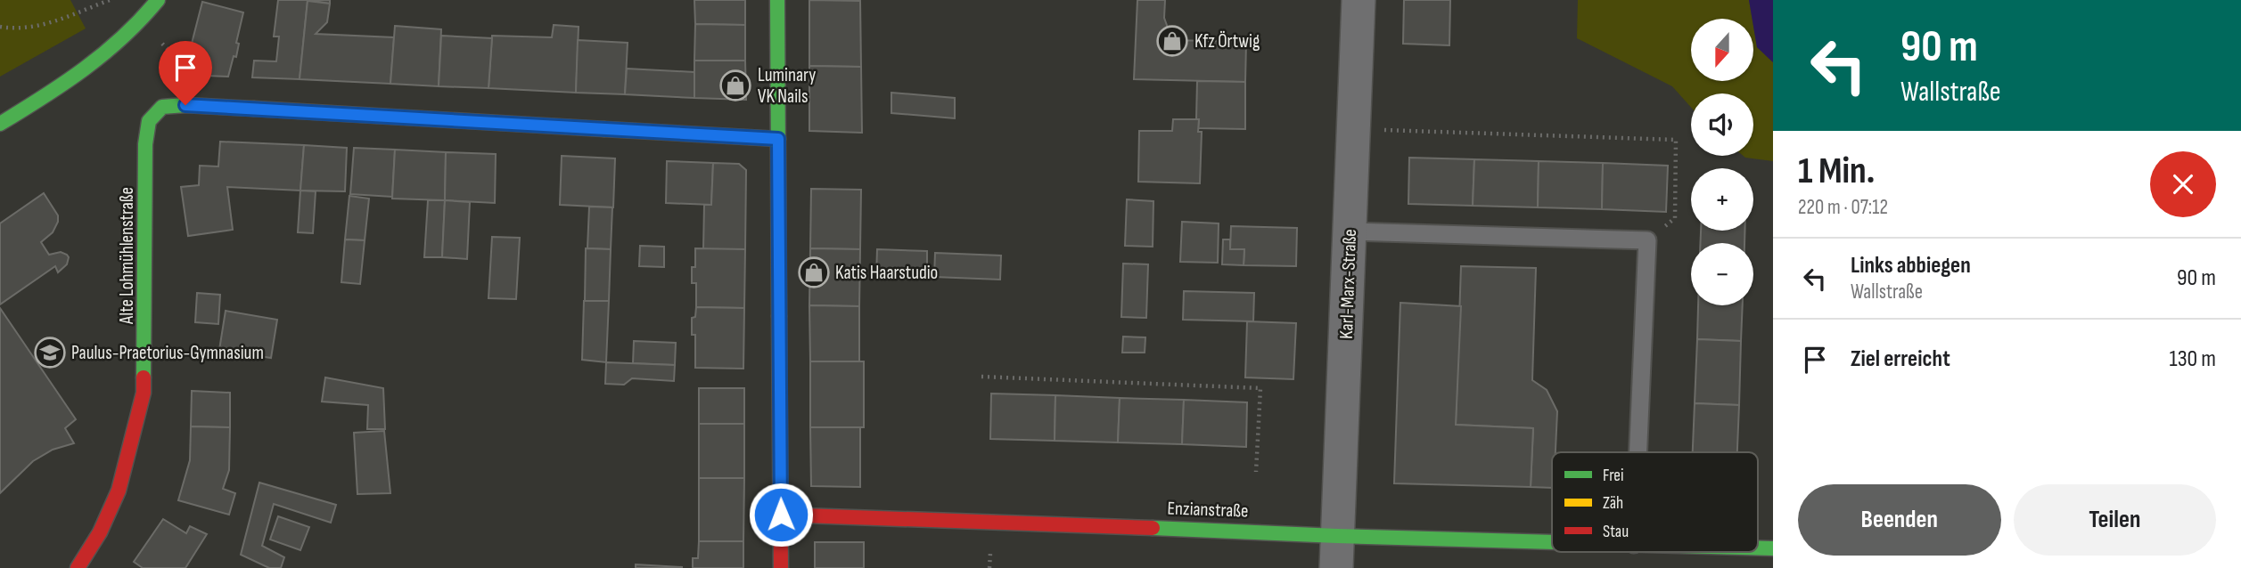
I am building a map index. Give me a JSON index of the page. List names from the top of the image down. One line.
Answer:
{"streets":{"street":["Alte Lohmühlenstraße","Karl-Marx-Straße","Enzianstraße"]},"crossings":[["Karl-Marx-Straße","Enzianstraße"]],"places":{"shop":["Kfz Örtwig","Luminary VK Nails","Katis Haarstudio"],"school or university":["Paulus-Praetorius-Gymnasium"]},"legend":["Frei","Zäh","Stau"],"north":"bottom","page":{"turn":["90 m","Wallstraße"],"map_buttons":["+","−"],"heading":["1 Min.","220 m · 07:12"],"list":[{"name":"Links abbiegen","note":"Wallstraße","value":"90 m"},{"name":"Ziel erreicht","value":"130 m"}],"buttons":["Beenden","Teilen"]}}
